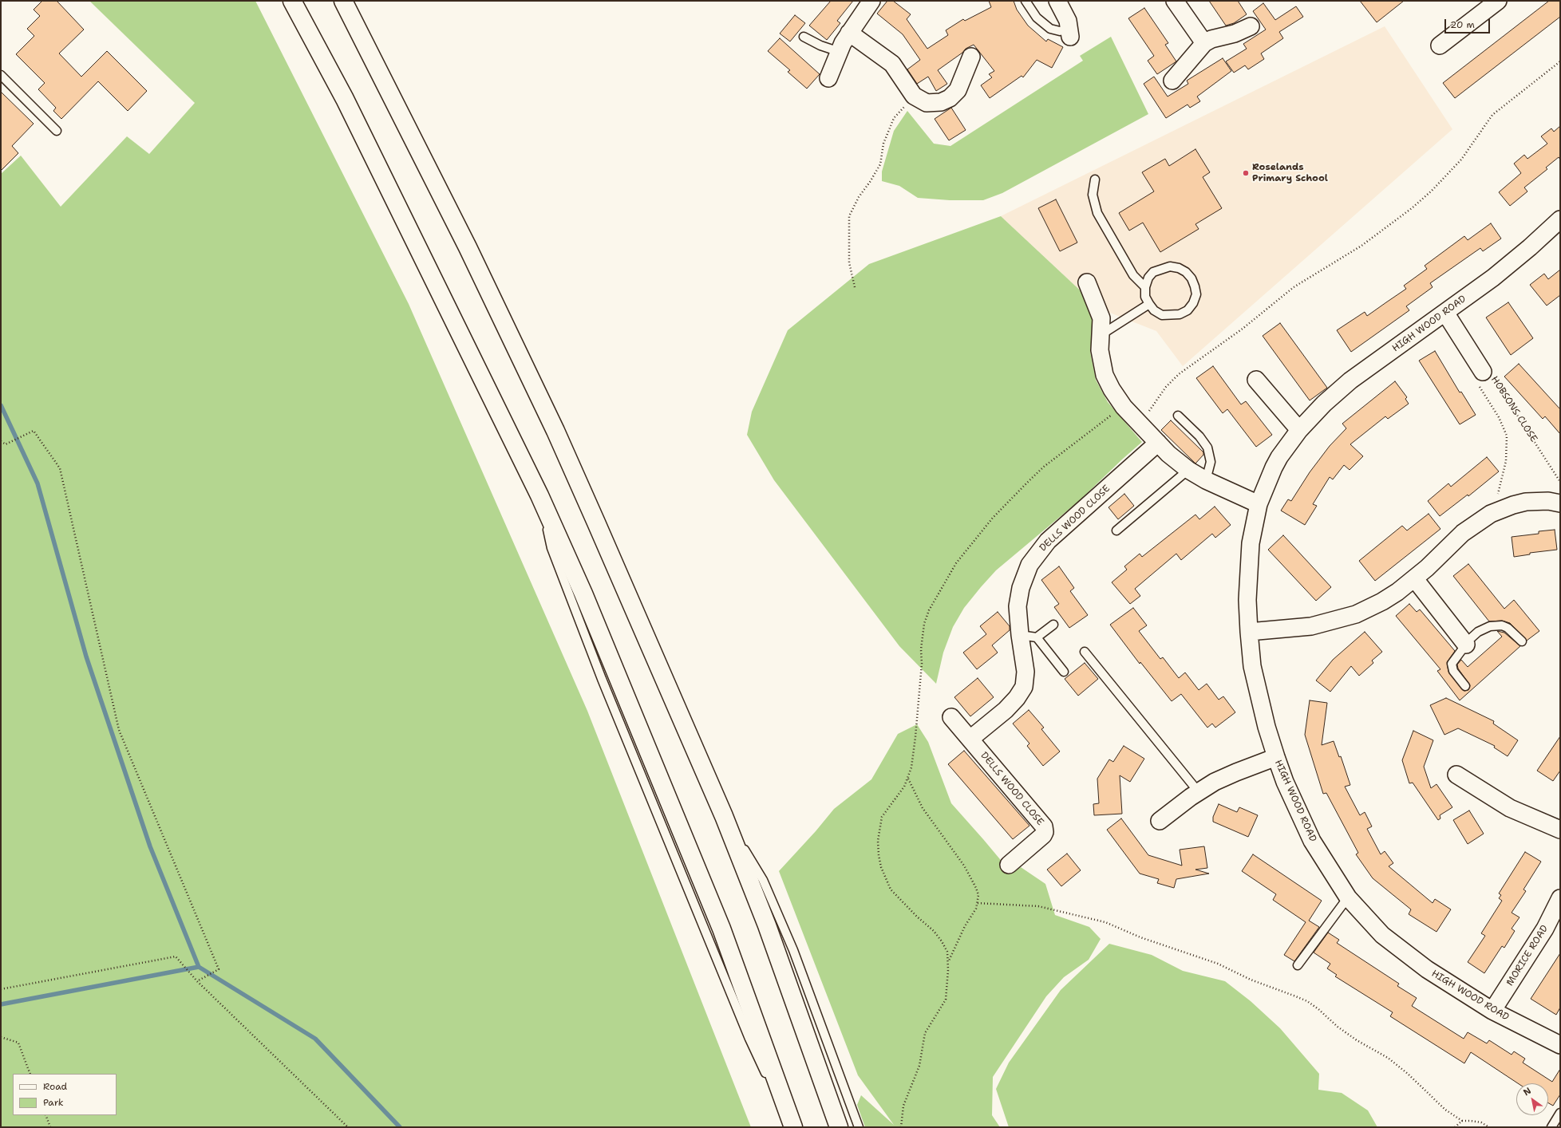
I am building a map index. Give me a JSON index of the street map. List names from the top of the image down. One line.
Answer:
{"streets":{"street":["HIGH WOOD ROAD","HOBSONS CLOSE","DELLS WOOD CLOSE","MORICE ROAD"]},"crossings":[["HIGH WOOD ROAD","HOBSONS CLOSE"],["HIGH WOOD ROAD","MORICE ROAD"]],"places":["Roselands Primary School"],"legend":["Road","Park"],"scale_bar":"20 m","north":"top left"}
